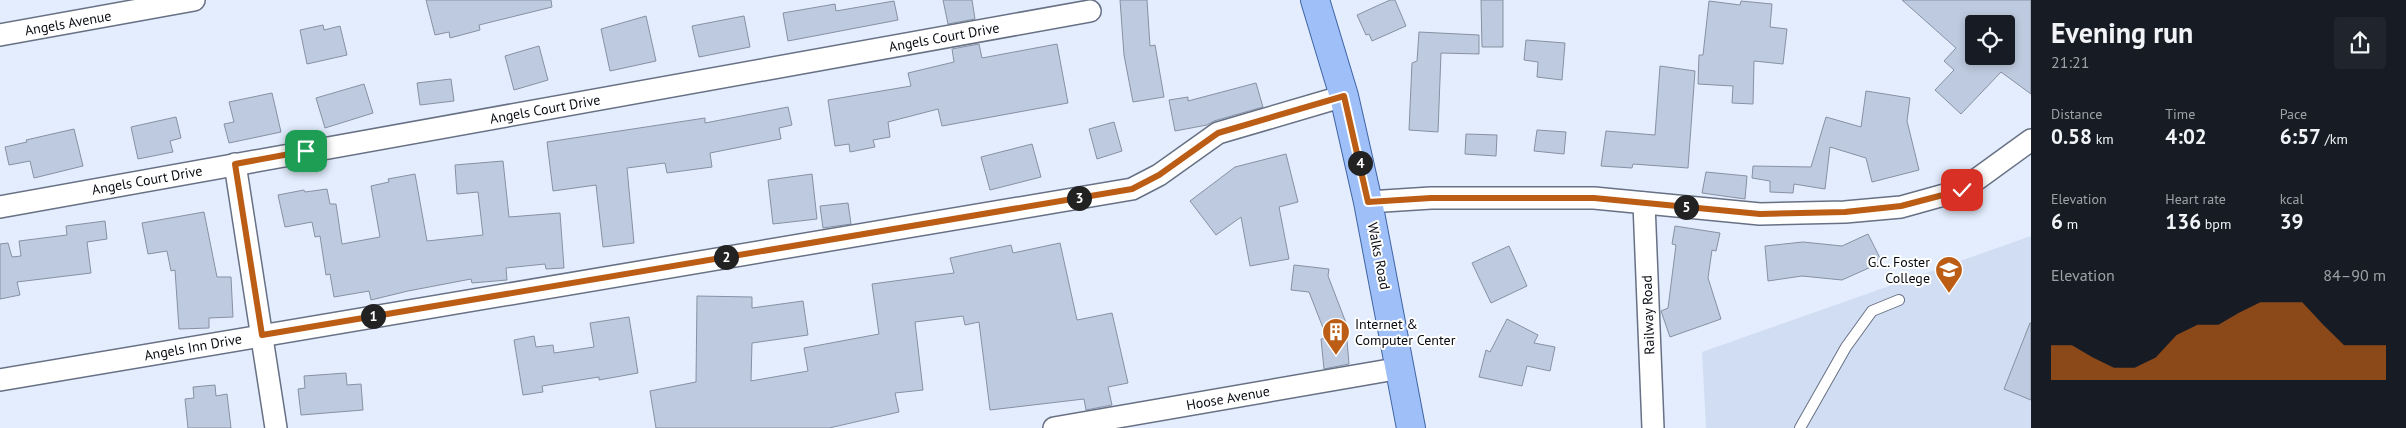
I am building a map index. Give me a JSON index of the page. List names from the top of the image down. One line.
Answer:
{"streets":{"main road":["Walks Road"],"street":["Angels Avenue","Angels Court Drive","Railway Road","Angels Inn Drive","Hoose Avenue"]},"crossings":[["Walks Road","Angels Inn Drive"],["Walks Road","Hoose Avenue"]],"places":{"school or university":["G.C. Foster College"],"building":["Internet & Computer Center"]},"page":{"heading":["Evening run","21:21"],"stats":[["Distance","0.58 km"],["Time","4:02"],["Pace","6:57 /km"],["Elevation","6 m"],["Heart rate","136 bpm"],["kcal","39"]],"pins":["4","3","5","2","1"],"chart":["Elevation","84–90 m"]}}
